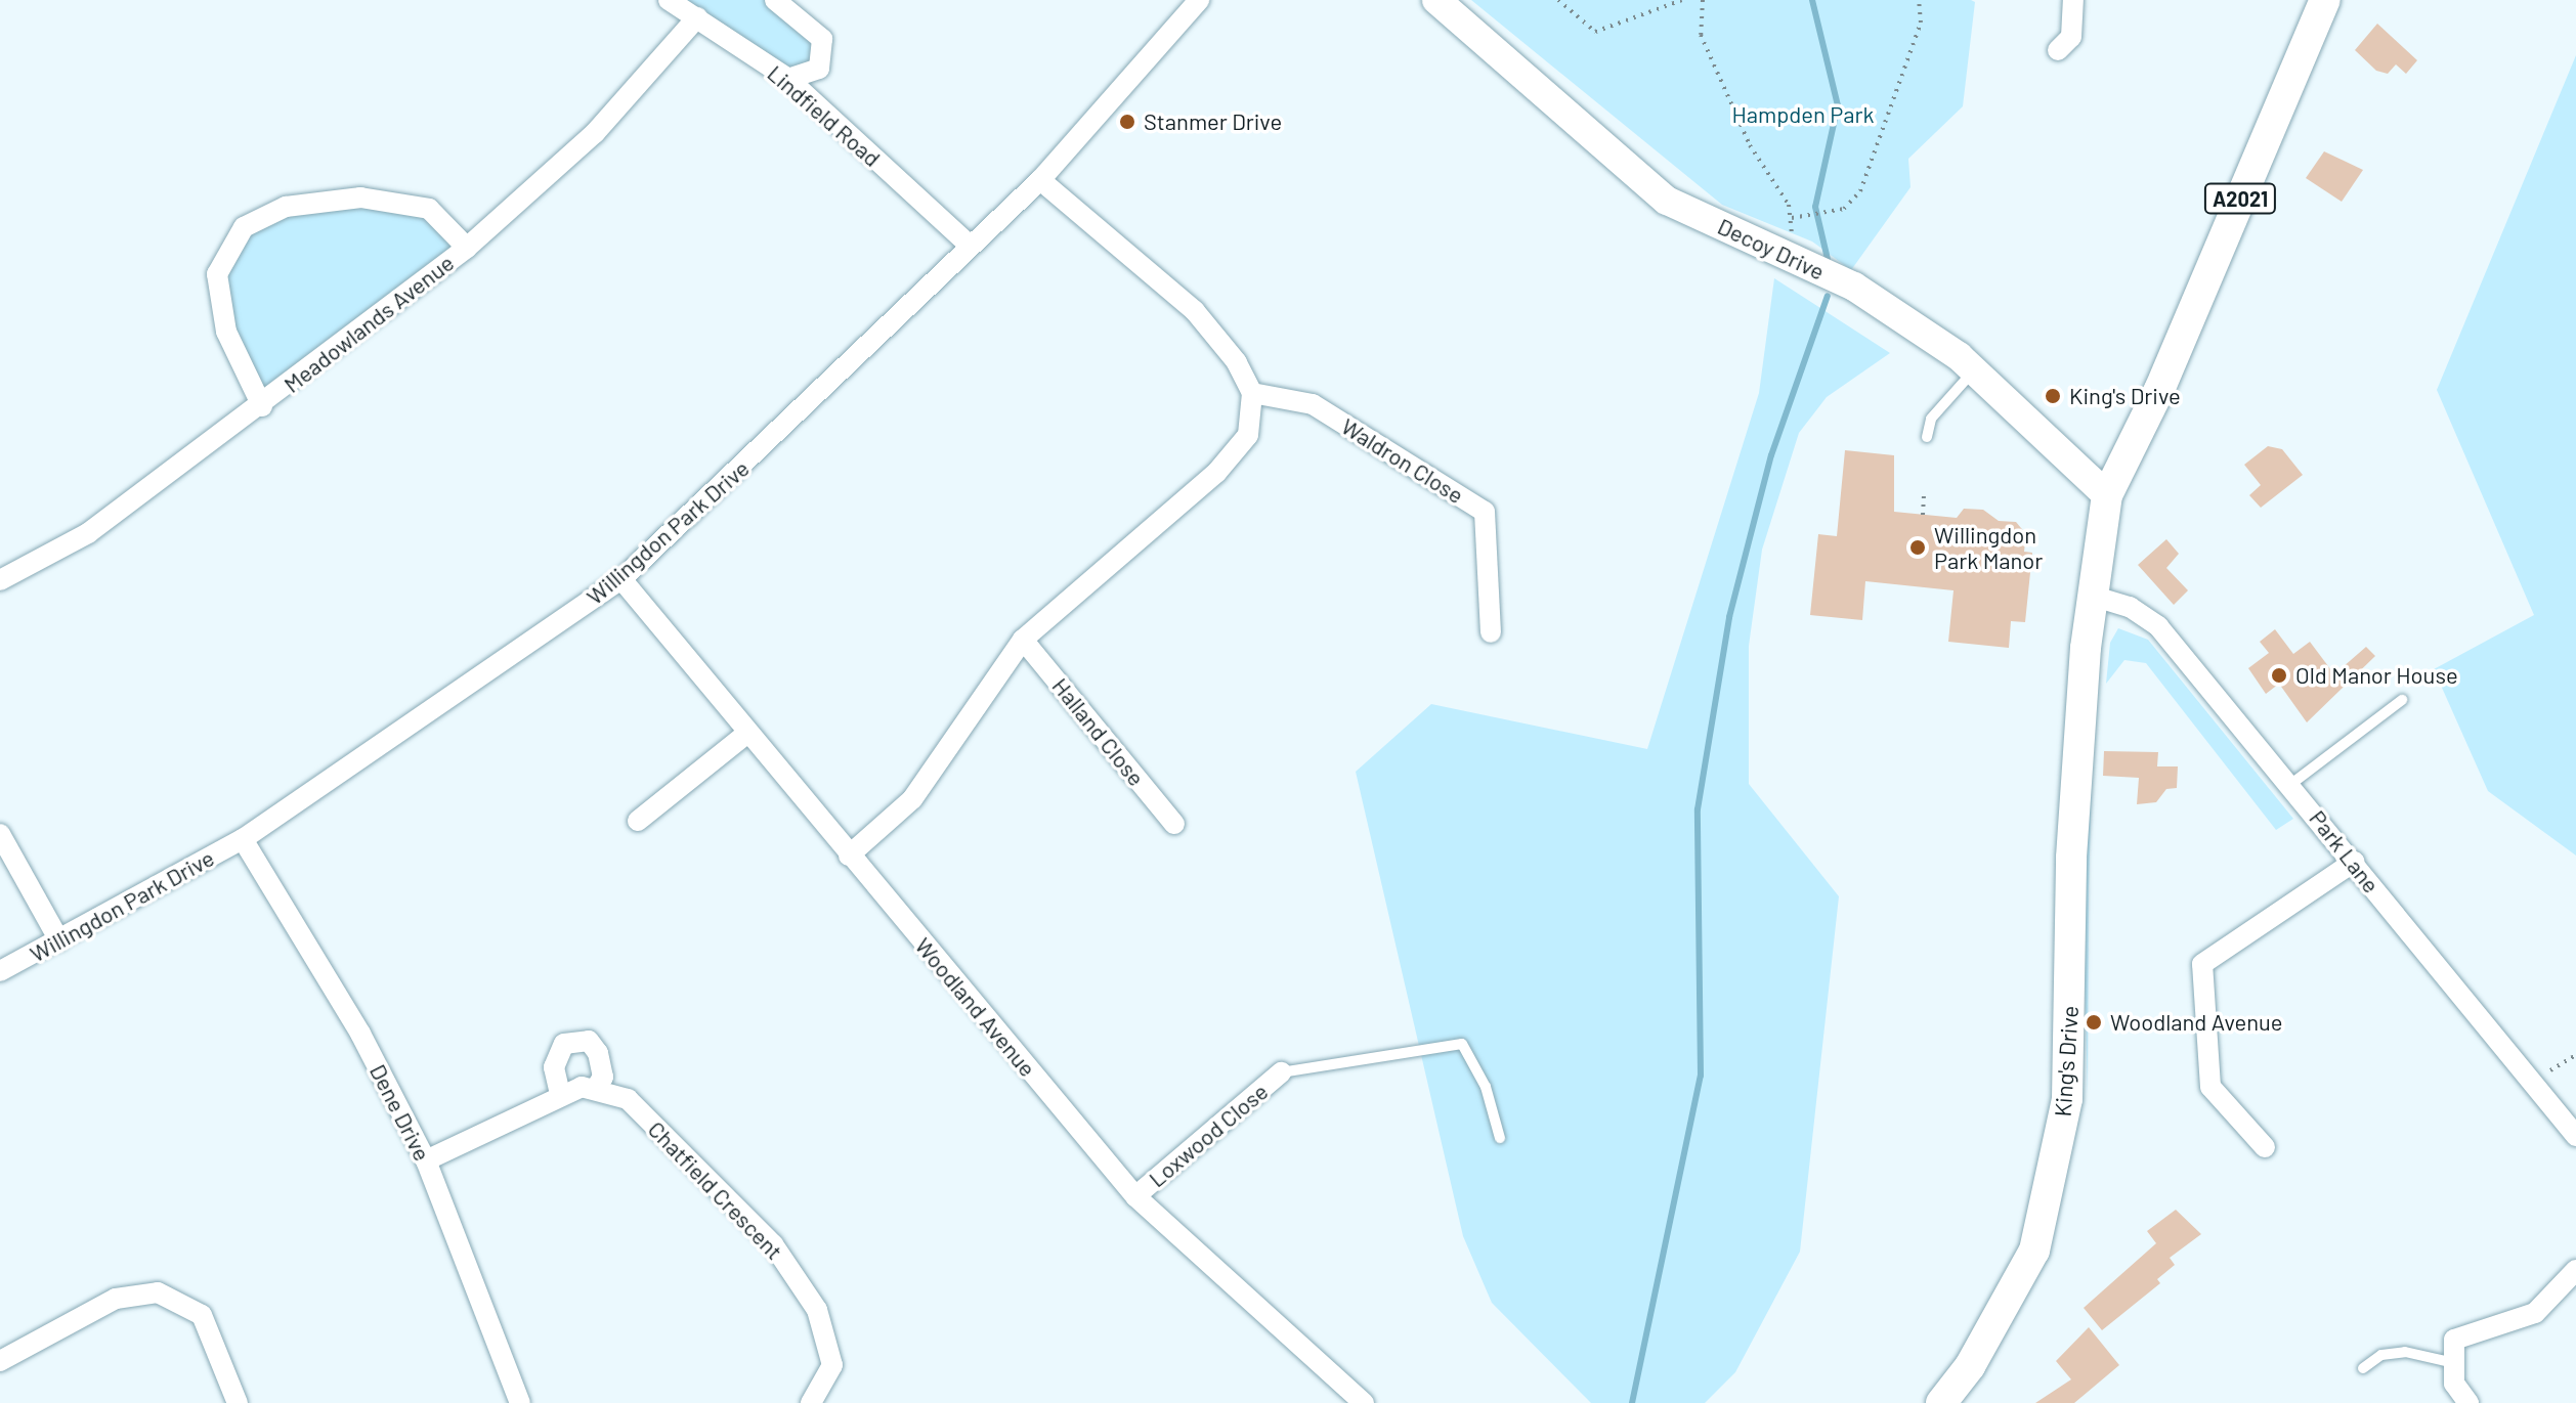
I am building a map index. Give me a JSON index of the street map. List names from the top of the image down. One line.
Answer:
{"streets":{"main road":["A2021","King's Drive"],"street":["Lindfield Road","Decoy Drive","Meadowlands Avenue","Waldron Close","Willingdon Park Drive","Halland Close","Park Lane","Woodland Avenue","Dene Drive","Loxwood Close","Chatfield Crescent"]},"crossings":[["Lindfield Road","Meadowlands Avenue"],["Lindfield Road","Willingdon Park Drive"],["Decoy Drive","King's Drive"],["Willingdon Park Drive","Woodland Avenue"],["Willingdon Park Drive","Dene Drive"],["Park Lane","King's Drive"],["Woodland Avenue","Loxwood Close"]],"parks":["Hampden Park"],"places":["Stanmer Drive","King's Drive","Willingdon Park Manor","Old Manor House","Woodland Avenue"]}
